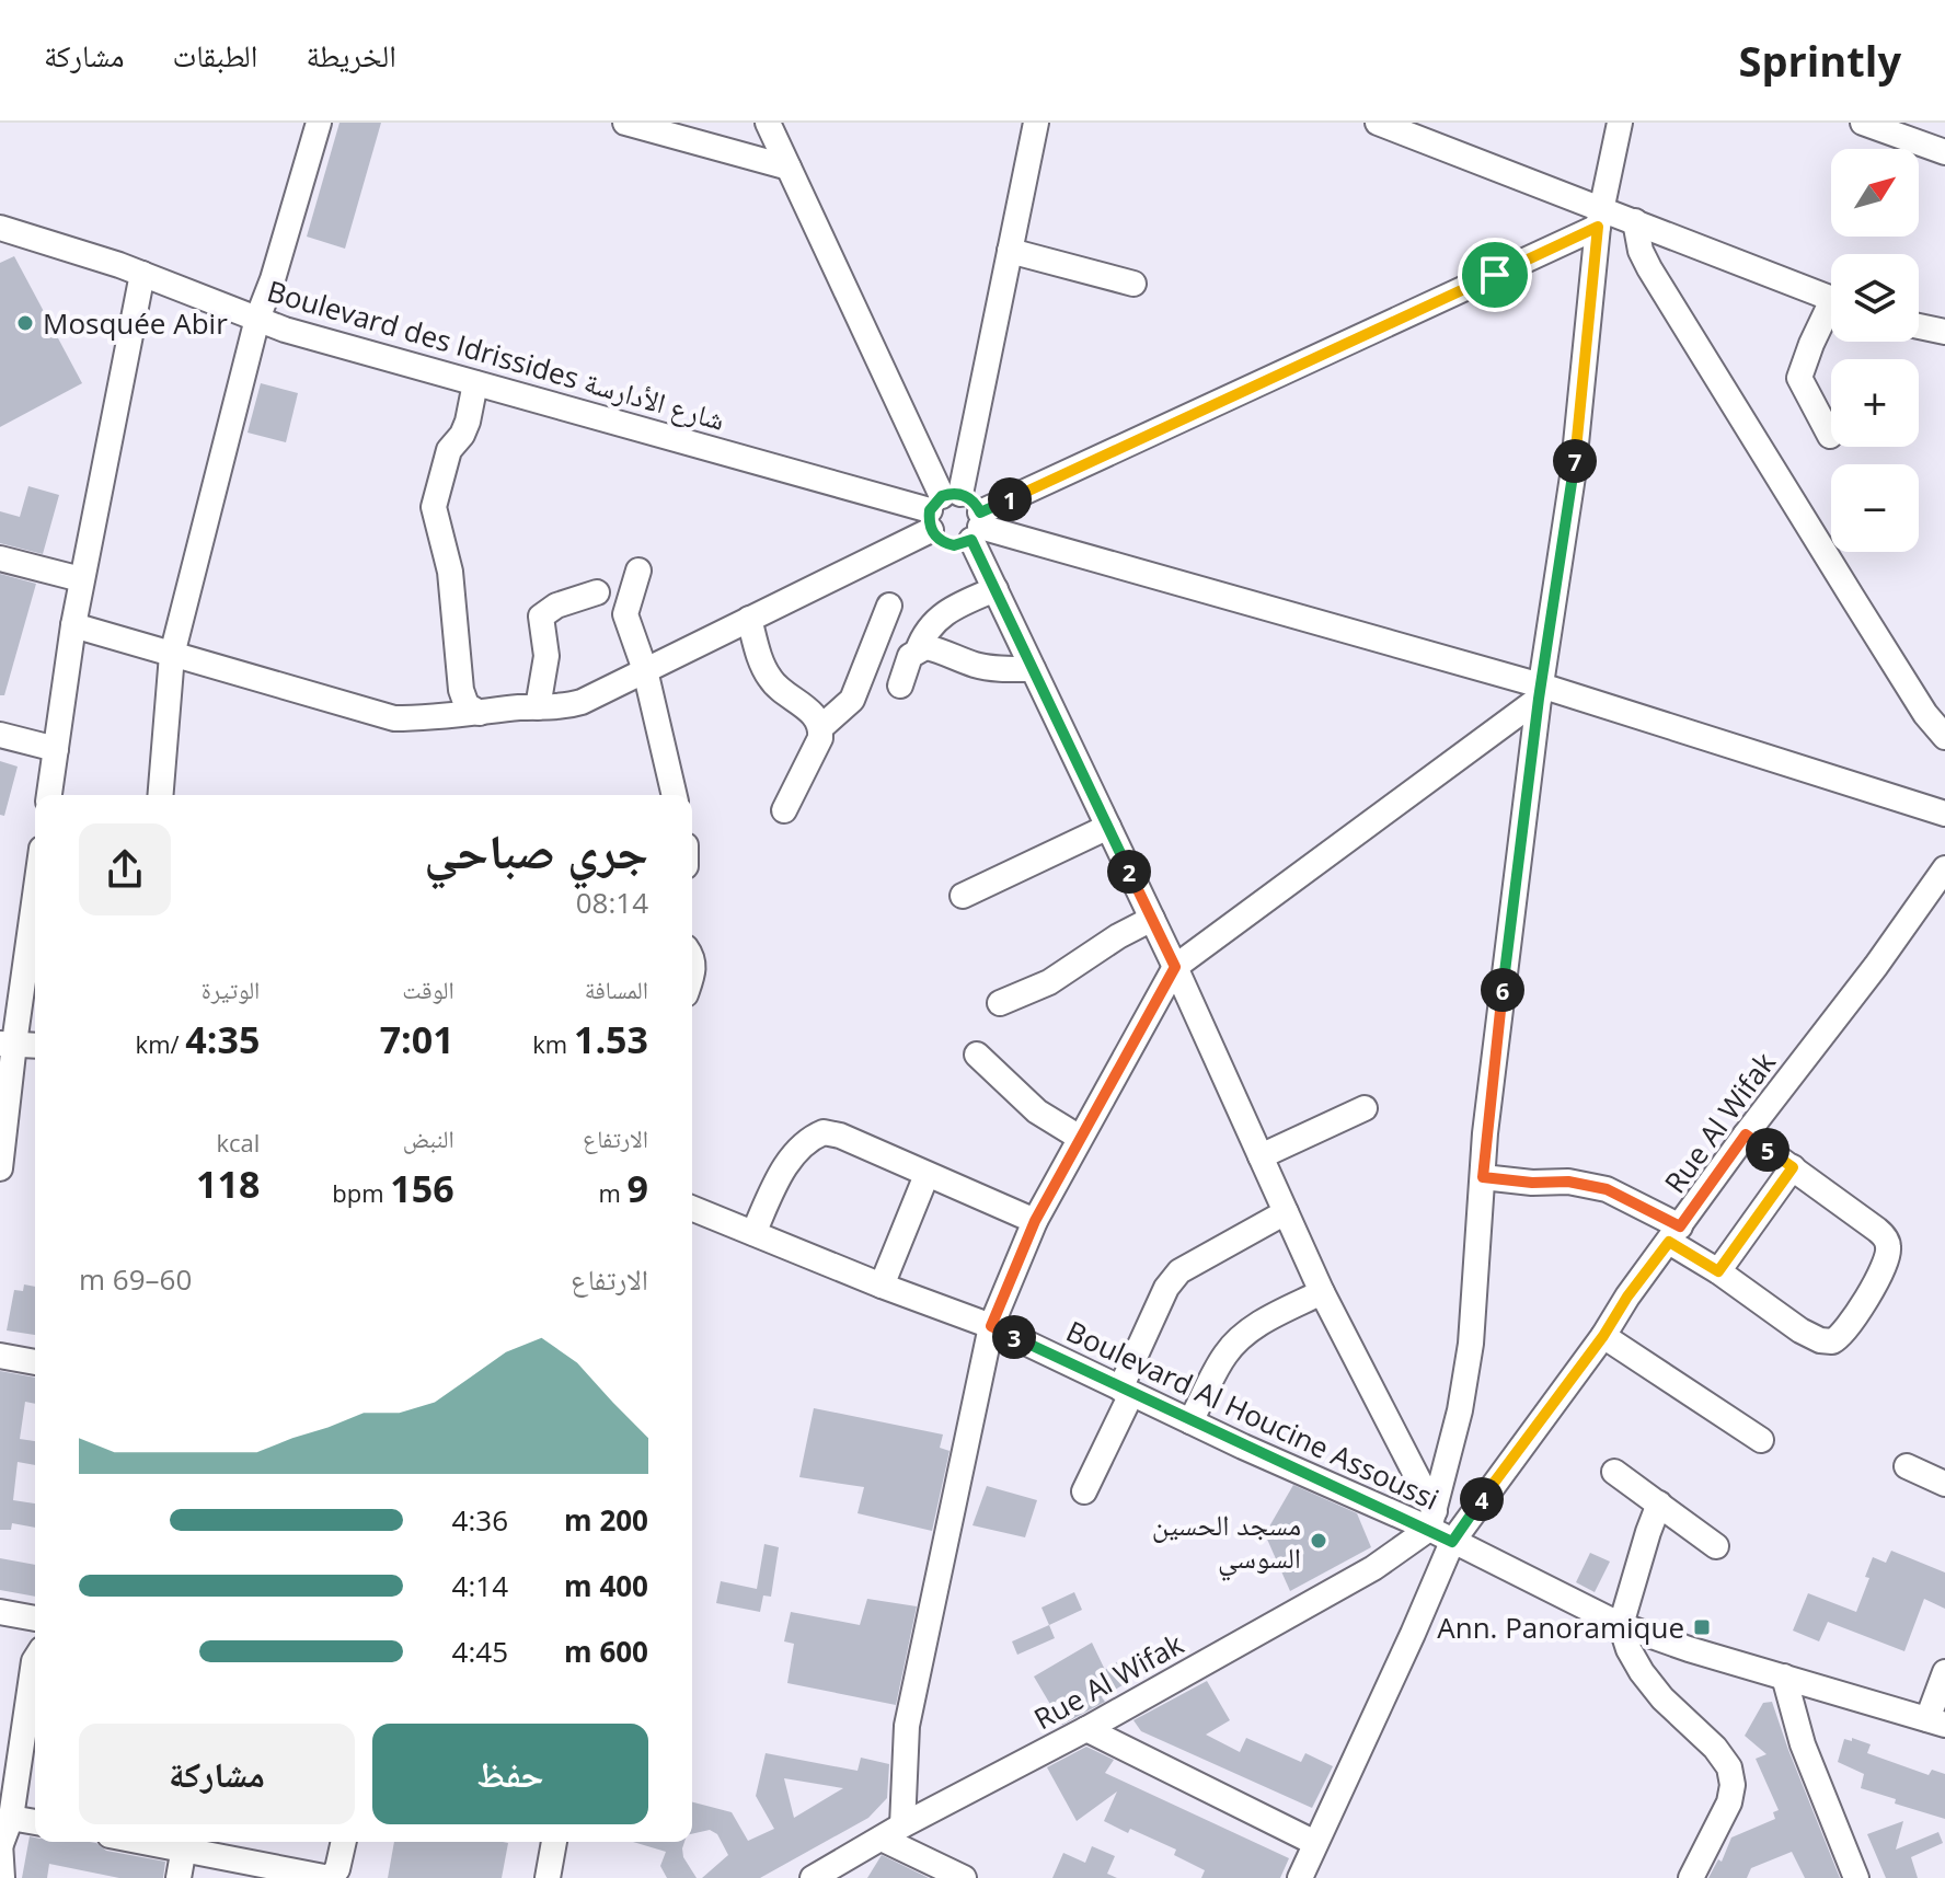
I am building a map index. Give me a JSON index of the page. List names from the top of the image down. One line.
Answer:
{"streets":{"street":["Boulevard des Idrissides شارع الأدارسة","Rue Al Wifak","Boulevard Al Houcine Assoussi"]},"crossings":[["Rue Al Wifak","Boulevard Al Houcine Assoussi"]],"places":{"other":["Mosquée Abir","مسجد الحسين السوسي"],"transit":["Ann. Panoramique"]},"north":"top right","page":{"header":"Sprintly","nav":["الخريطة","الطبقات","مشاركة"],"map_buttons":["+","−"],"pins":["7","1","2","6","5","3","4"],"heading":["جري صباحي","08:14"],"stats":[["المسافة","1.53 km"],["الوقت","7:01"],["الوتيرة","4:35 /km"],["الارتفاع","9 m"],["النبض","156 bpm"],["kcal","118"]],"chart":["الارتفاع","60–69 m"],"list":[{"name":"200 m","note":"4:36"},{"name":"400 m","note":"4:14"},{"name":"600 m","note":"4:45"}],"buttons":["حفظ","مشاركة"]}}
